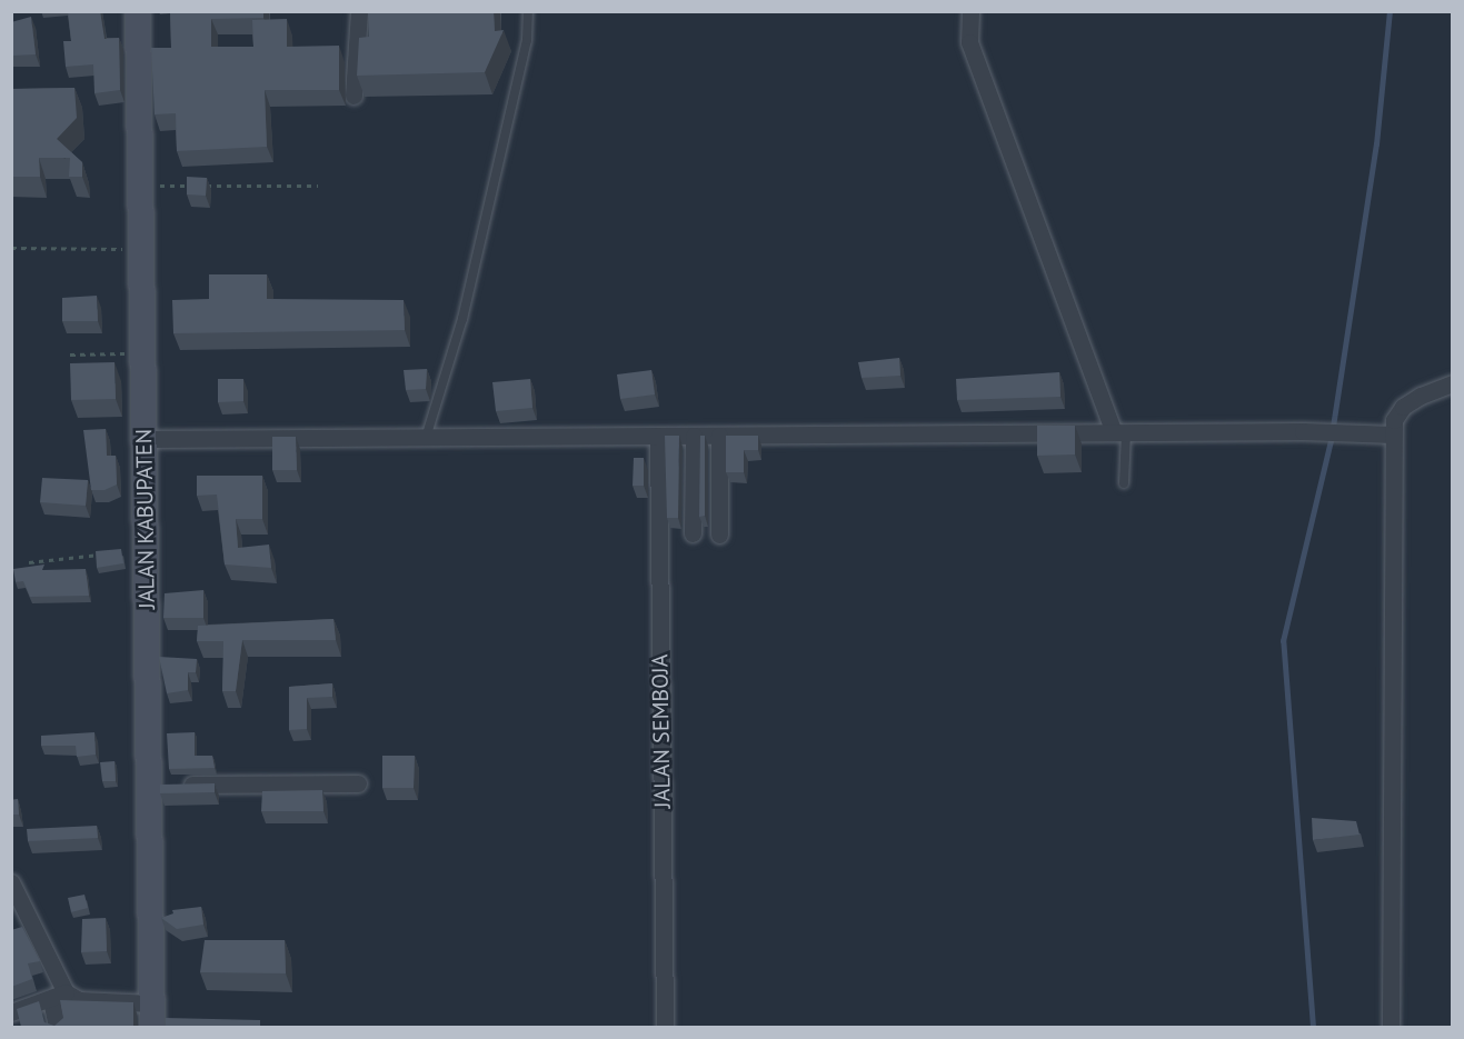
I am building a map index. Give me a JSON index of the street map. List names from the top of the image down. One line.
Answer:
{"streets":{"main road":["JALAN KABUPATEN"],"street":["JALAN SEMBOJA"]}}
